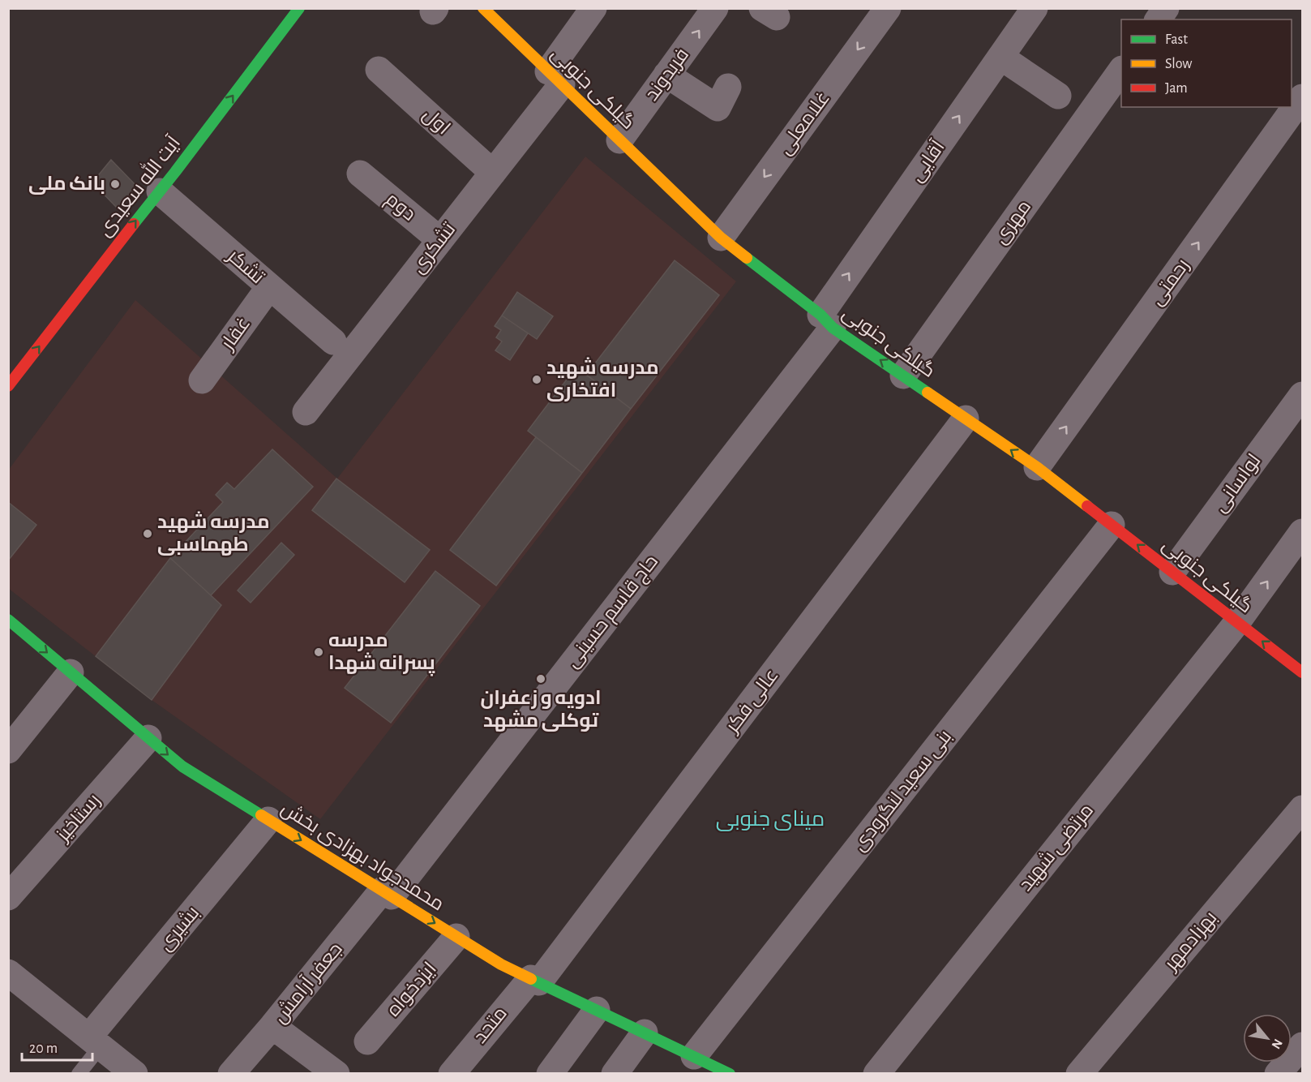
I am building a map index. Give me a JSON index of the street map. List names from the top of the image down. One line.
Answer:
{"streets":{"street":["فریدوند","گیلکی جنوبی","اول","غلامعلی","آقایی","آیت الله سعیدی","دوم","مهری","تشکری","تشکر","رحمتی","غفار","لواسانی","حاج قاسم حسینی","عالی فکر","بنی سعید لنگرودی","رستاخیز","مرتضی شهید","محمدجواد بهزادی بخش","بشیری","بهزادمهر","جعفر آرامش","ایزدخواه","متحد"]},"crossings":[["فریدوند","گیلکی جنوبی"],["گیلکی جنوبی","غلامعلی"],["گیلکی جنوبی","آقایی"],["گیلکی جنوبی","مهری"],["گیلکی جنوبی","تشکری"],["گیلکی جنوبی","رحمتی"],["گیلکی جنوبی","لواسانی"],["گیلکی جنوبی","حاج قاسم حسینی"],["گیلکی جنوبی","عالی فکر"],["گیلکی جنوبی","بنی سعید لنگرودی"],["گیلکی جنوبی","مرتضی شهید"],["اول","تشکری"],["آقایی","حاج قاسم حسینی"],["آیت الله سعیدی","تشکر"],["دوم","تشکری"],["تشکر","غفار"],["حاج قاسم حسینی","محمدجواد بهزادی بخش"],["حاج قاسم حسینی","جعفر آرامش"],["عالی فکر","محمدجواد بهزادی بخش"],["عالی فکر","متحد"],["بنی سعید لنگرودی","محمدجواد بهزادی بخش"],["رستاخیز","محمدجواد بهزادی بخش"],["محمدجواد بهزادی بخش","بشیری"],["محمدجواد بهزادی بخش","جعفر آرامش"],["محمدجواد بهزادی بخش","ایزدخواه"],["محمدجواد بهزادی بخش","متحد"]],"one_way":["فریدوند","غلامعلی","آقایی","آیت الله سعیدی","رحمتی","محمدجواد بهزادی بخش"],"districts":["مینای جنوبی"],"places":["بانک ملی","مدرسه شهید افتخاری","مدرسه شهید طهماسبی","مدرسه پسرانه شهدا","ادویه و زعفران توکلی مشهد"],"legend":["Fast","Slow","Jam"],"scale_bar":"20 m","north":"bottom right"}
